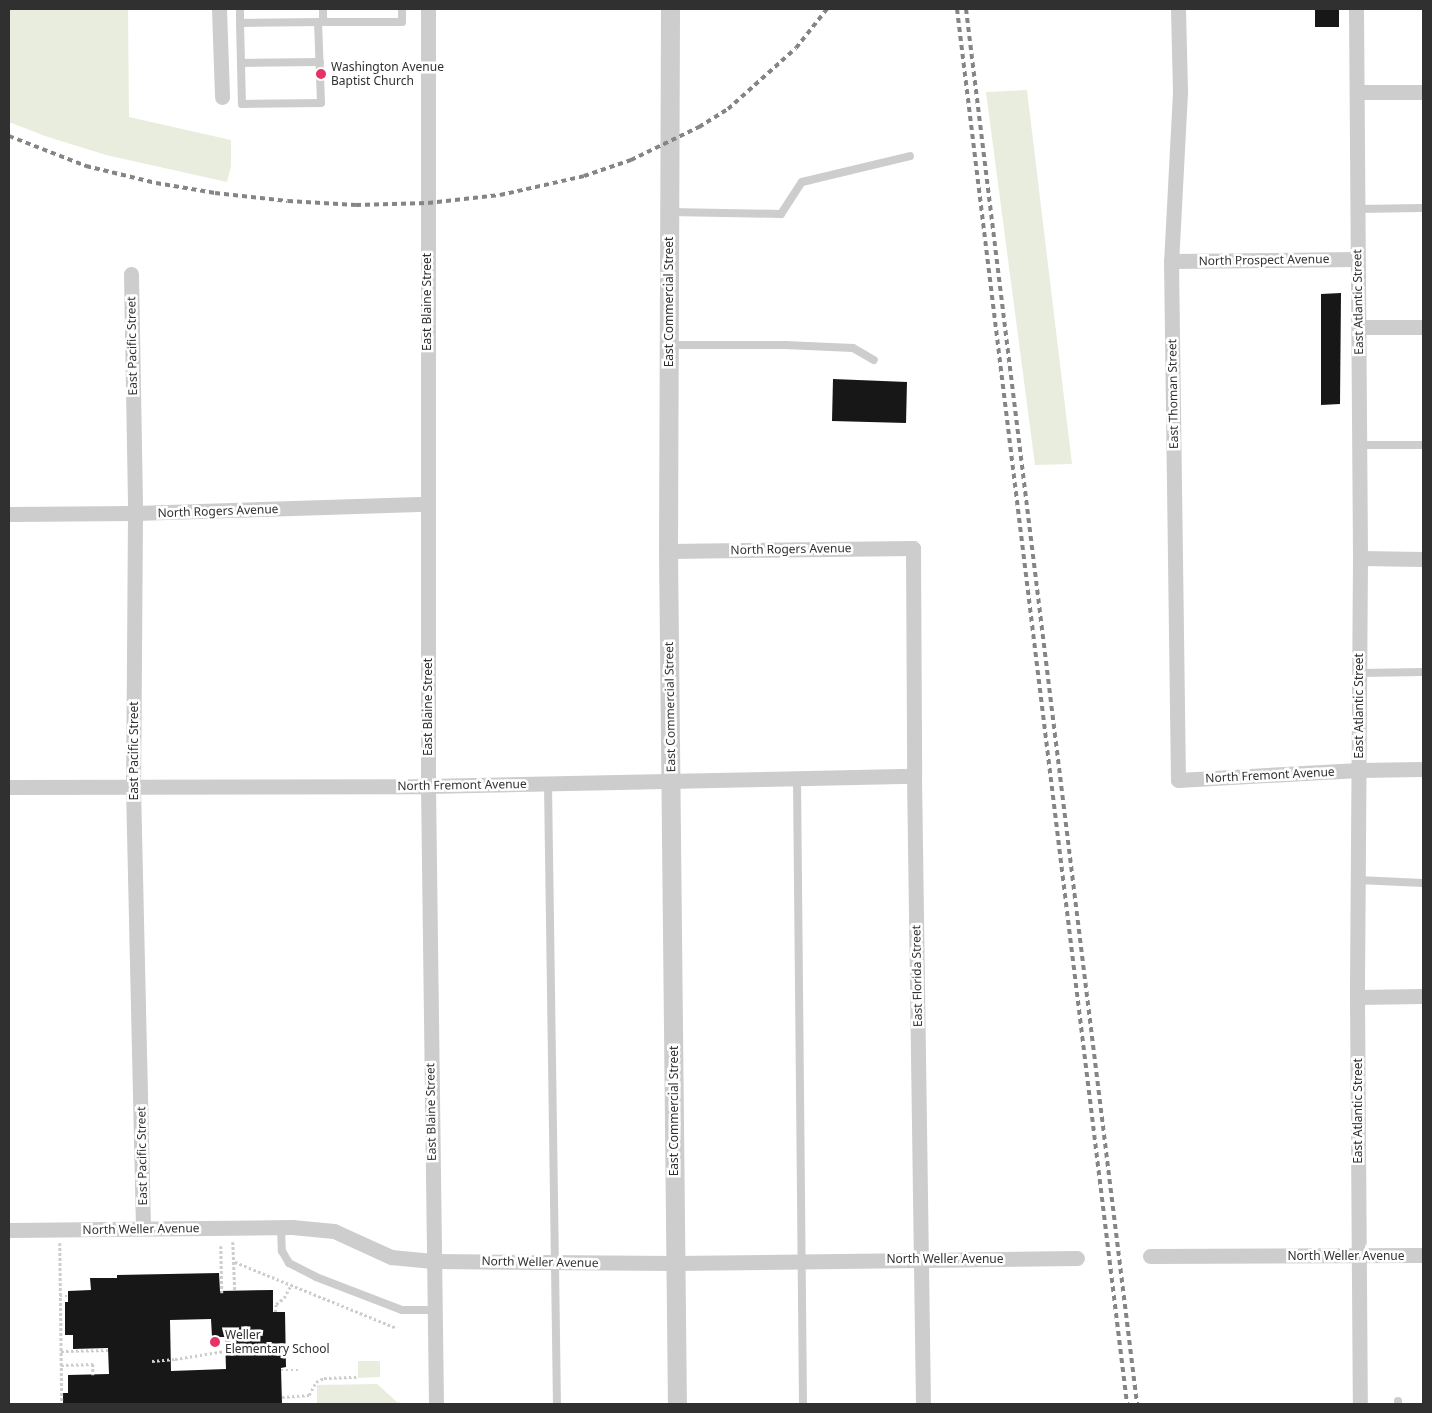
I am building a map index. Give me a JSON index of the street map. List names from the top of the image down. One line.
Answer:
{"streets":{"street":["North Prospect Avenue","East Blaine Street","East Commercial Street","East Atlantic Street","East Pacific Street","East Thoman Street","North Rogers Avenue","North Fremont Avenue","East Florida Street","North Weller Avenue"]},"crossings":[["North Prospect Avenue","East Atlantic Street"],["North Prospect Avenue","East Thoman Street"],["East Blaine Street","North Rogers Avenue"],["East Blaine Street","North Fremont Avenue"],["East Blaine Street","North Weller Avenue"],["East Commercial Street","North Rogers Avenue"],["East Commercial Street","North Fremont Avenue"],["East Commercial Street","North Weller Avenue"],["East Atlantic Street","North Fremont Avenue"],["East Atlantic Street","North Weller Avenue"],["East Pacific Street","North Rogers Avenue"],["East Pacific Street","North Fremont Avenue"],["East Pacific Street","North Weller Avenue"],["East Thoman Street","North Fremont Avenue"],["North Rogers Avenue","East Florida Street"],["North Fremont Avenue","East Florida Street"],["East Florida Street","North Weller Avenue"]],"places":["Washington Avenue Baptist Church","Weller Elementary School"]}
